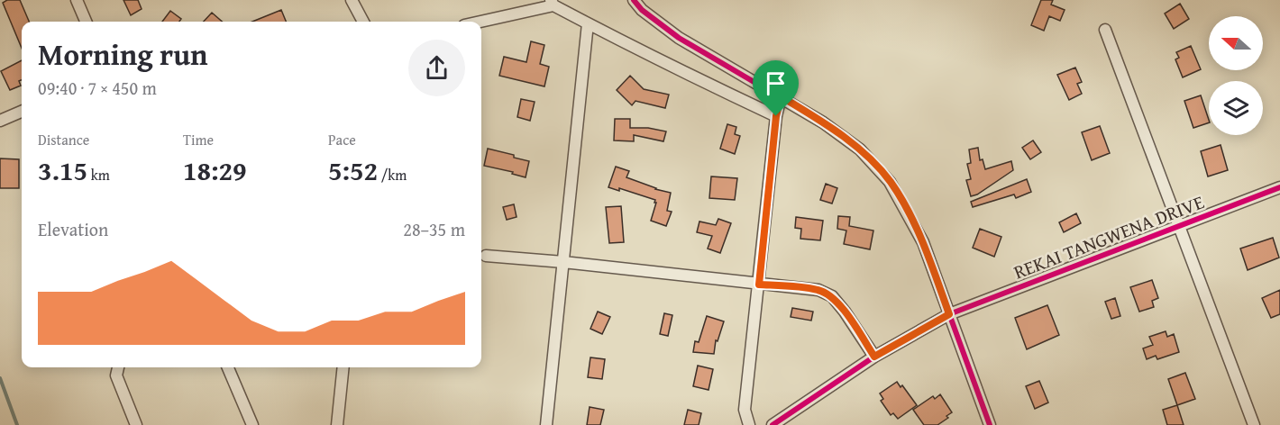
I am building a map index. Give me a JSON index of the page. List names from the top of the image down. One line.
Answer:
{"streets":{"street":["REKAI TANGWENA DRIVE"]},"north":"left","page":{"heading":["Morning run","09:40 · 7 × 450 m"],"stats":[["Distance","3.15 km"],["Time","18:29"],["Pace","5:52 /km"]],"chart":["Elevation","28–35 m"]}}
